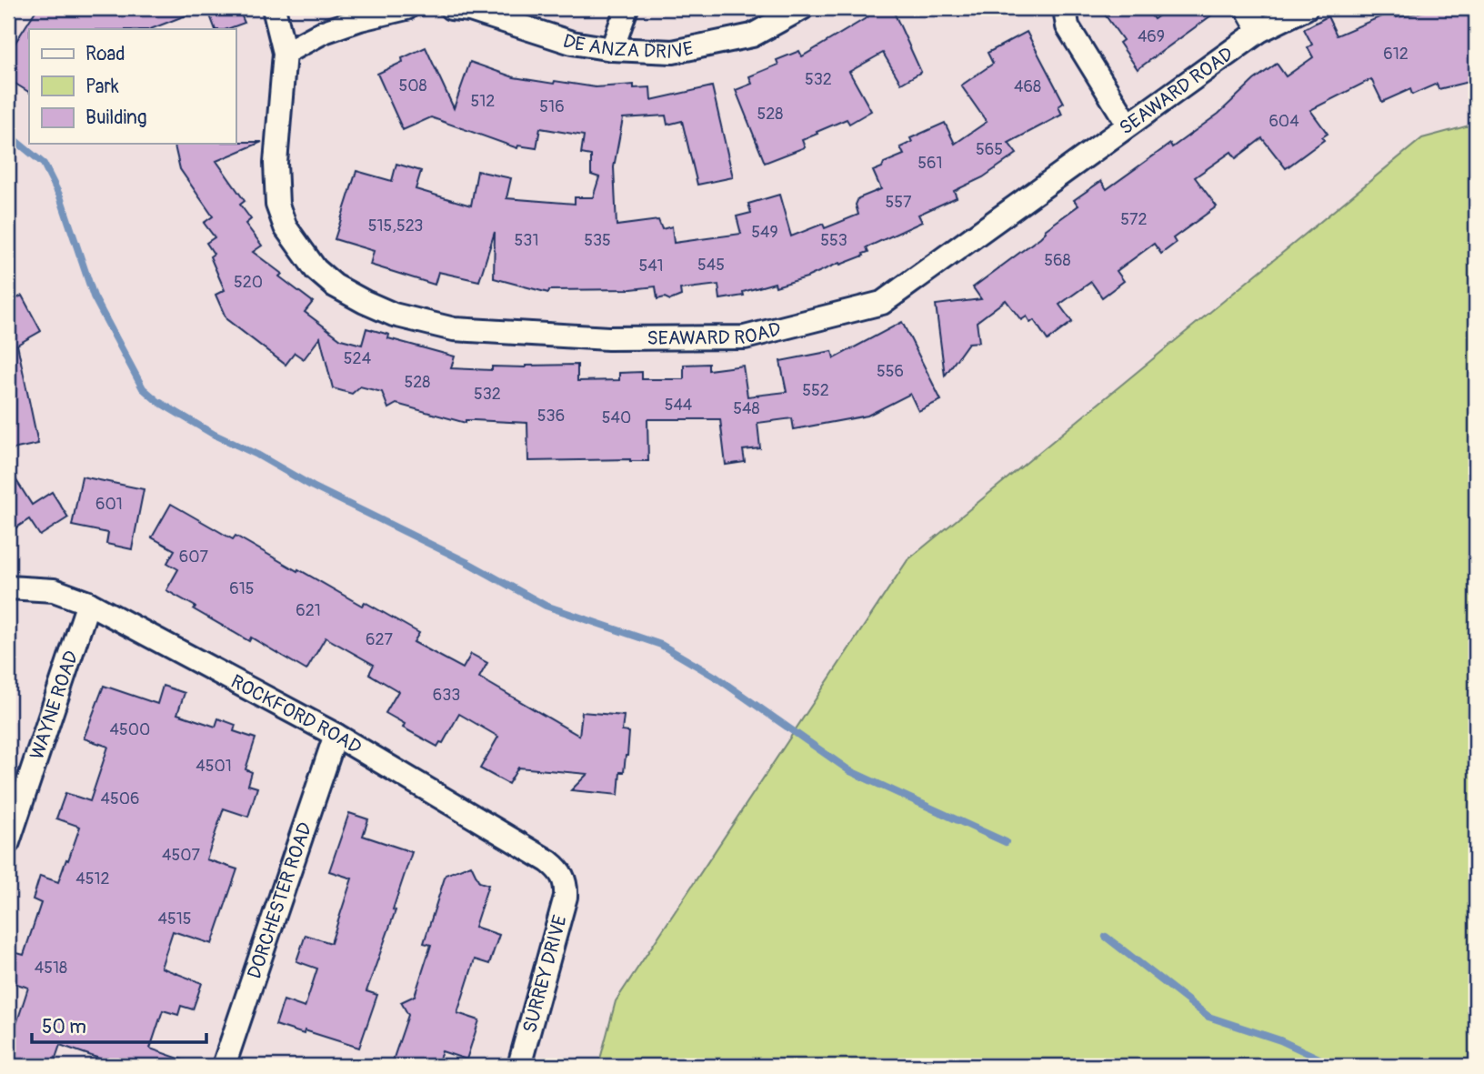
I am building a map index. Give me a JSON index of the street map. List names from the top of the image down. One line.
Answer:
{"streets":{"street":["DE ANZA DRIVE","SEAWARD ROAD","WAYNE ROAD","ROCKFORD ROAD","DORCHESTER ROAD","SURREY DRIVE"]},"crossings":[["WAYNE ROAD","ROCKFORD ROAD"],["ROCKFORD ROAD","DORCHESTER ROAD"],["ROCKFORD ROAD","SURREY DRIVE"]],"house_numbers":["469","612","532","508","468","512","516","528","604","565","561","557","572","515,523","549","531","535","553","568","545","541","520","524","556","528","552","532","544","548","536","540","601","607","615","621","627","633","4500","4501","4506","4507","4512","4515","4518"],"legend":["Road","Park","Building"],"scale_bar":"50 m"}
